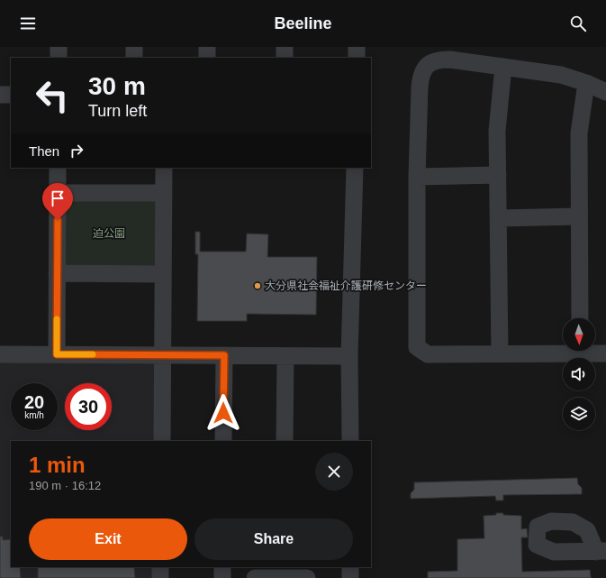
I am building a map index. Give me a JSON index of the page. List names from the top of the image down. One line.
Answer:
{"parks":["迫公園"],"places":["大分県社会福祉介護研修センター"],"north":"bottom","page":{"header":"Beeline","turn":["30 m","Turn left"],"then":"Then","speed":"20 km/h","limit":"30","heading":["1 min","190 m · 16:12"],"buttons":["Exit","Share"]}}
